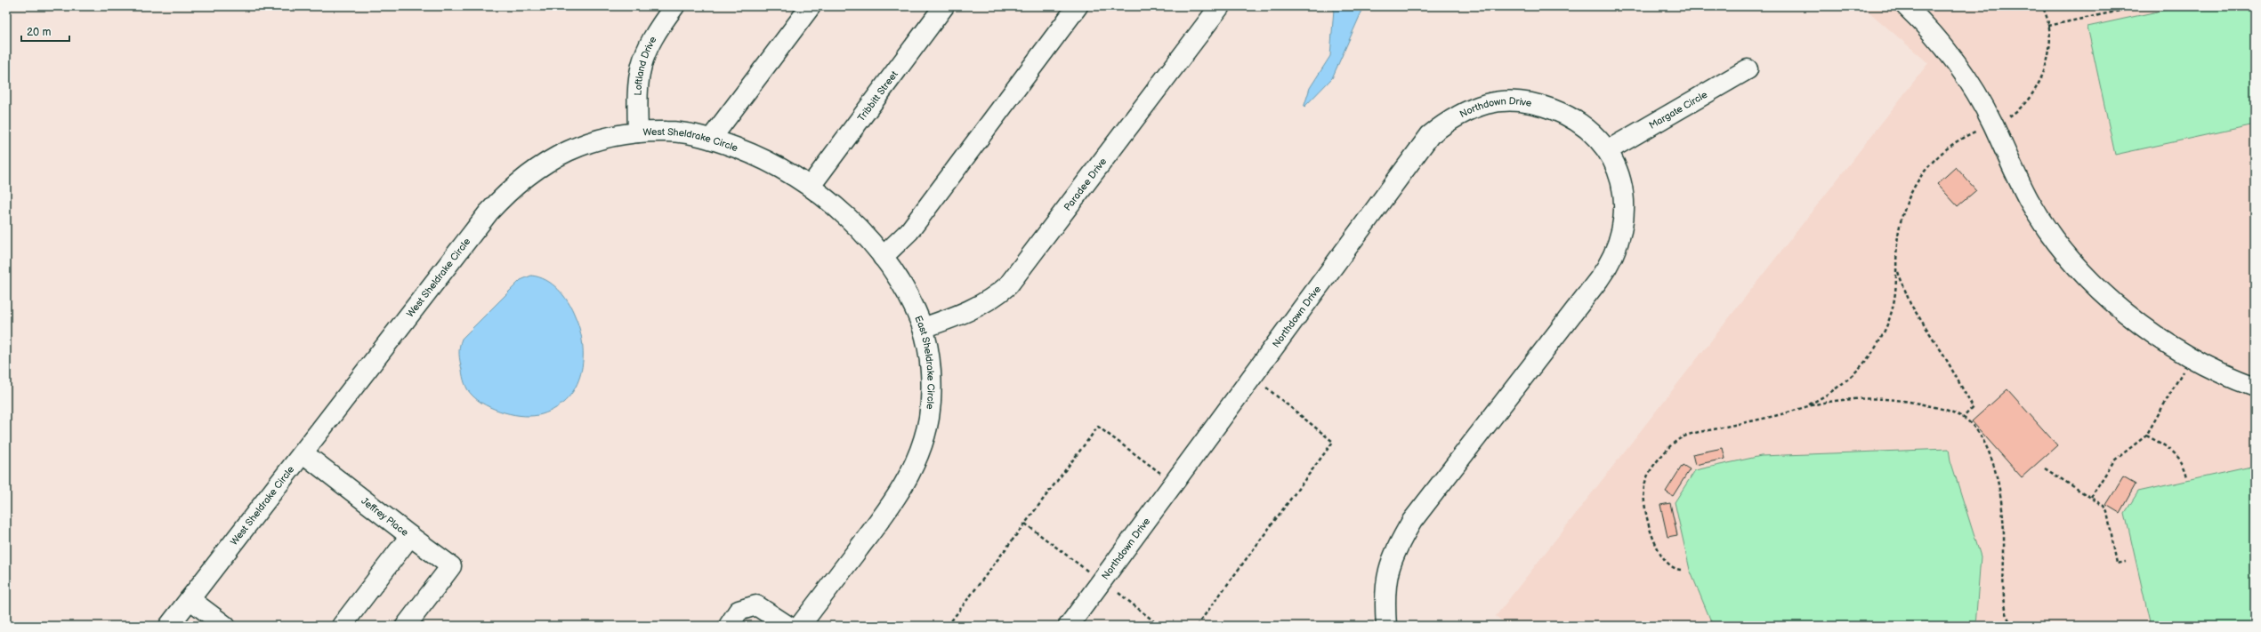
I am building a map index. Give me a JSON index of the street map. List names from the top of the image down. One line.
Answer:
{"streets":{"street":["Loftland Drive","Tribbitt Street","Northdown Drive","Margate Circle","West Sheldrake Circle","Paradee Drive","East Sheldrake Circle","Jeffrey Place"]},"crossings":[["Loftland Drive","West Sheldrake Circle"],["Tribbitt Street","West Sheldrake Circle"],["Tribbitt Street","East Sheldrake Circle"],["Northdown Drive","Margate Circle"],["West Sheldrake Circle","East Sheldrake Circle"],["West Sheldrake Circle","Jeffrey Place"],["Paradee Drive","East Sheldrake Circle"]],"scale_bar":"20 m"}
